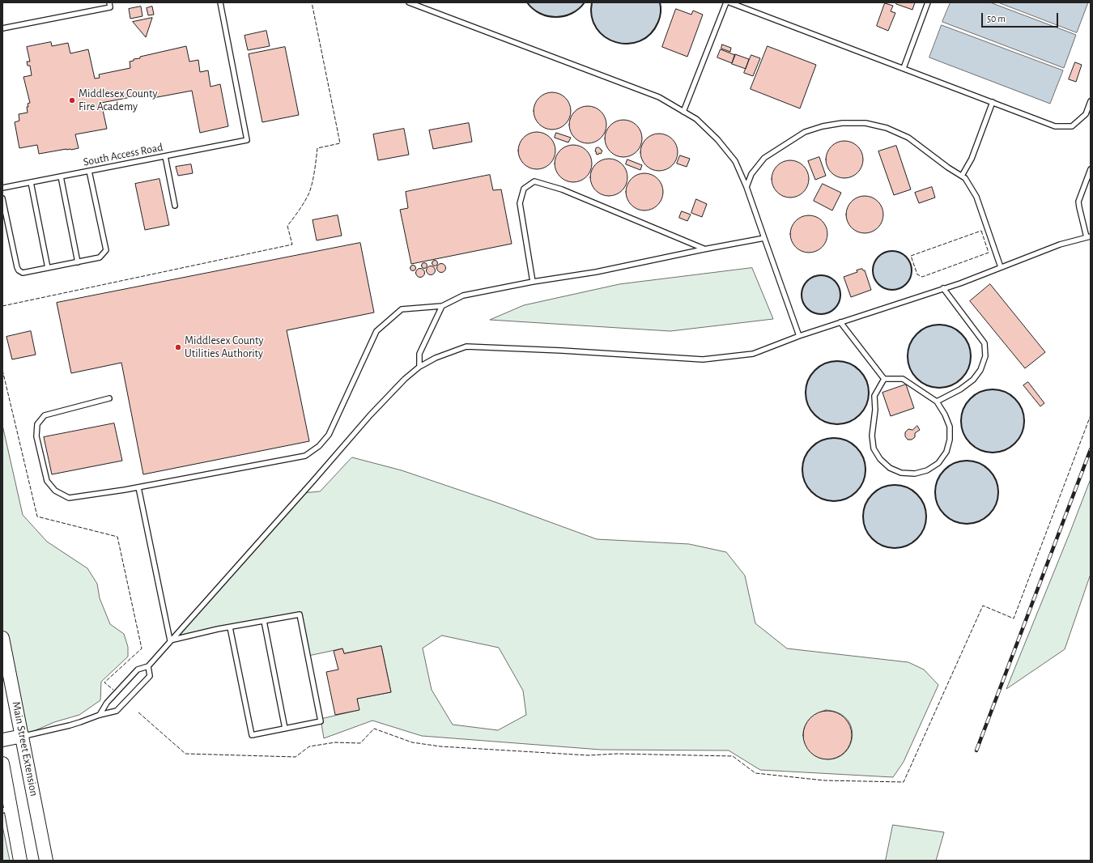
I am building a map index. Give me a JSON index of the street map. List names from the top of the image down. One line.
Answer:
{"streets":{"main road":["Main Street Extension"],"lane":["South Access Road"]},"places":["Middlesex County Fire Academy","Middlesex County Utilities Authority"],"scale_bar":"50 m"}
